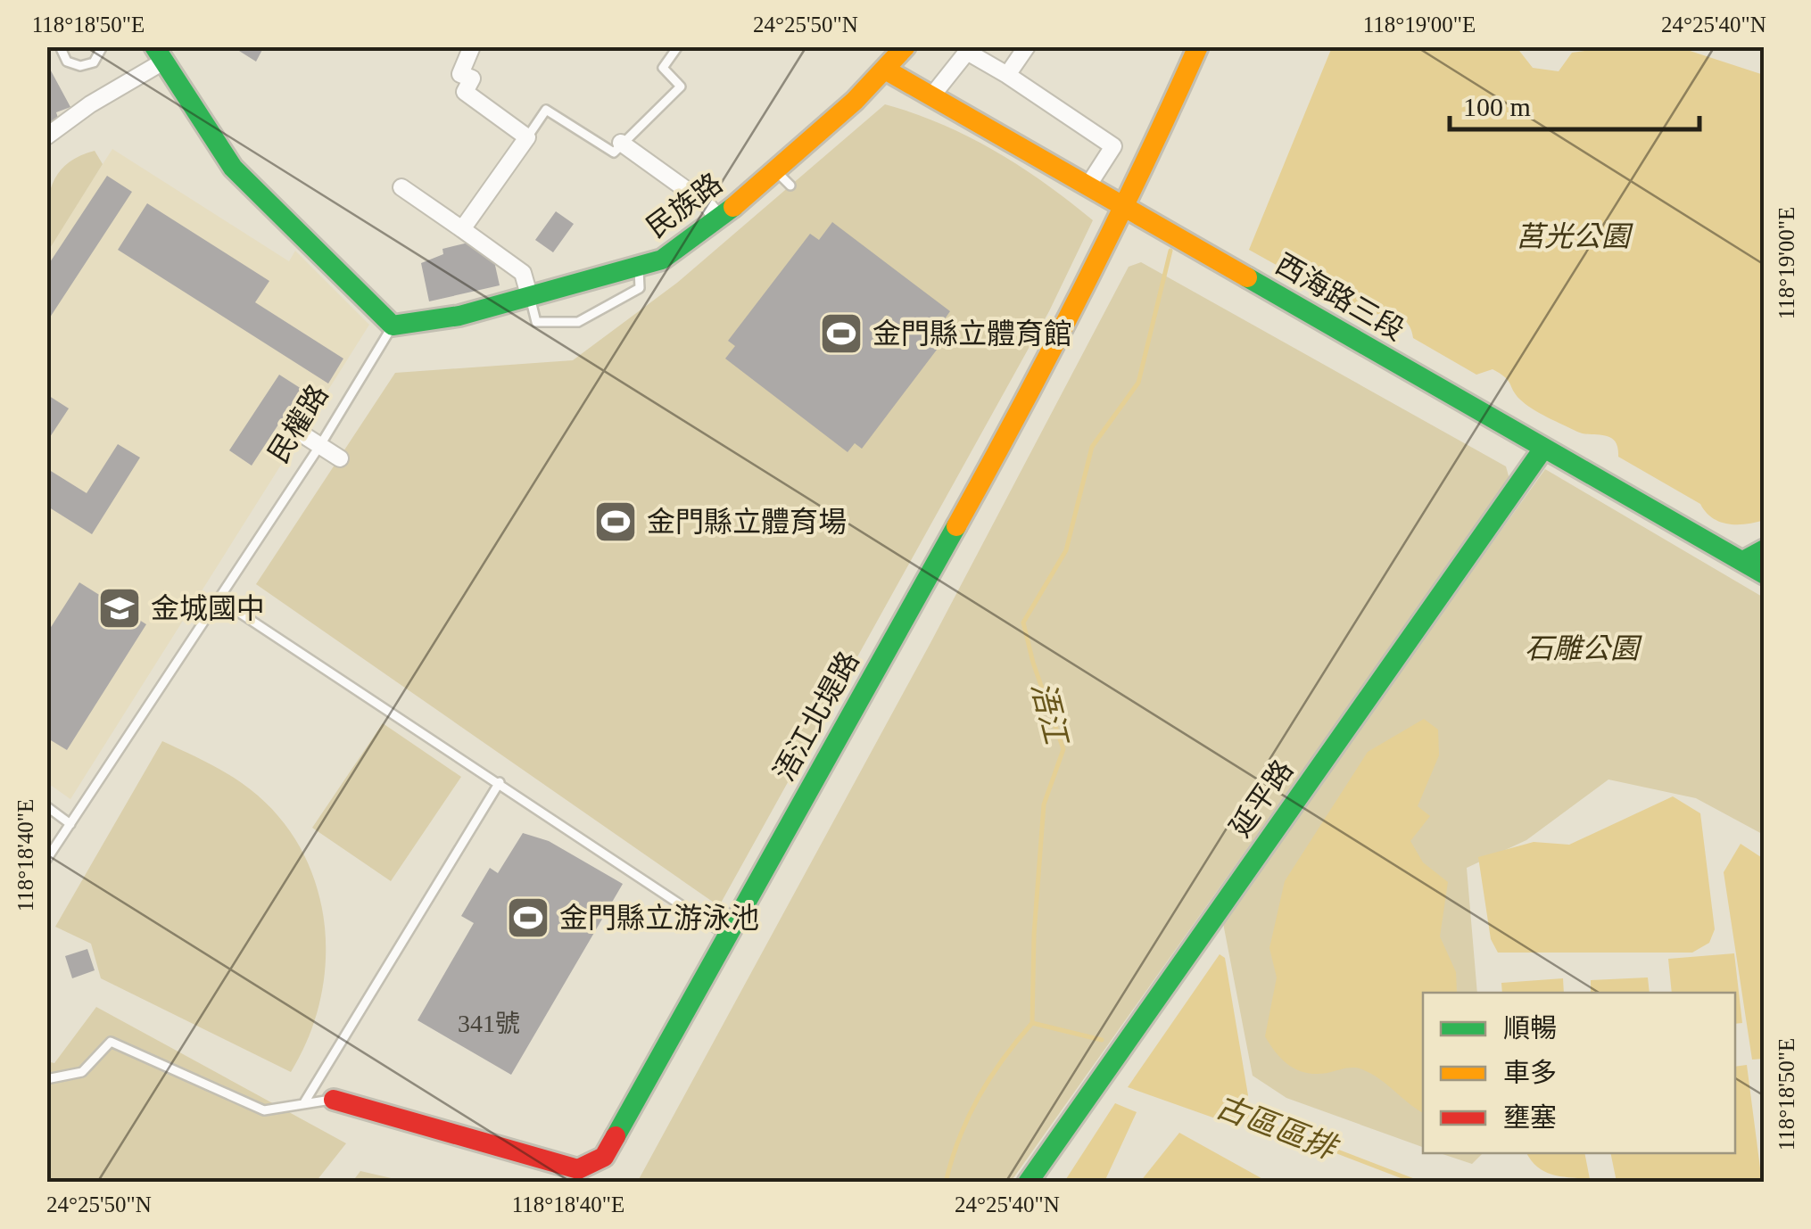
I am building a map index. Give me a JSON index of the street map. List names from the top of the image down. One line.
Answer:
{"streets":{"street":["民族路","西海路三段","浯江北堤路","延平路"],"lane":["民權路"]},"crossings":[["民族路","西海路三段"],["民族路","民權路"],["西海路三段","浯江北堤路"],["西海路三段","延平路"]],"water":["浯江","古區區排"],"parks":["莒光公園","石雕公園"],"places":{"sports":["金門縣立體育館","金門縣立體育場","金門縣立游泳池"],"school or university":["金城國中"]},"house_numbers":["341號"],"legend":["順暢","車多","壅塞"],"scale_bar":"100 m","coordinates":["118°18'50\"E","24°25'50\"N","118°19'00\"E","24°25'40\"N","118°18'40\"E"]}
